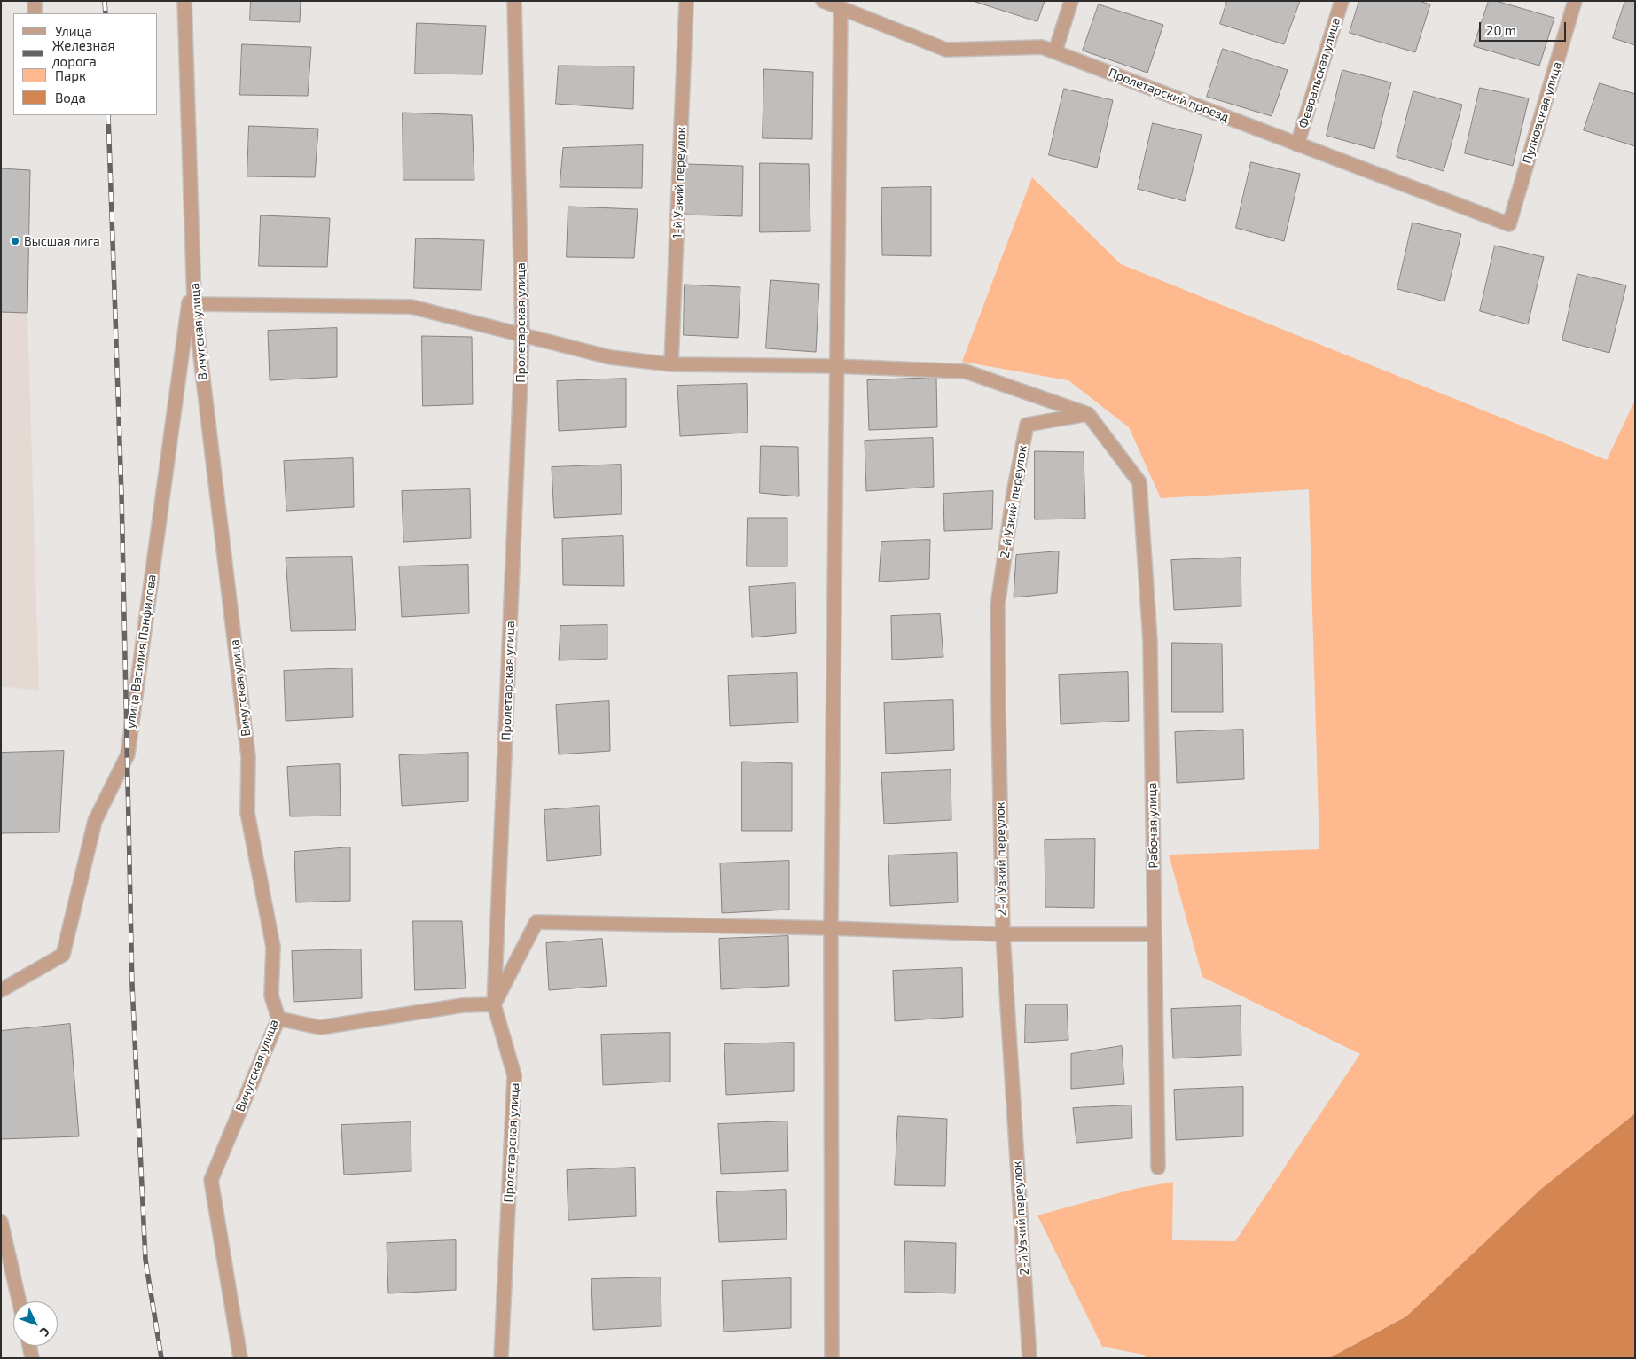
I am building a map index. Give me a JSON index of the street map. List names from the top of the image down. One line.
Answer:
{"streets":{"street":["Февральская улица","Пролетарский проезд","Пулковская улица","1-й Узкий переулок","Пролетарская улица","Вичугская улица","2-й Узкий переулок","улица Василия Панфилова","Рабочая улица"]},"crossings":[["Февральская улица","Пролетарский проезд"],["Пролетарский проезд","Пулковская улица"],["Вичугская улица","улица Василия Панфилова"],["2-й Узкий переулок","Рабочая улица"]],"places":["Высшая лига"],"legend":["Улица","Железная дорога","Парк","Вода"],"scale_bar":"20 m","north":"bottom right"}
